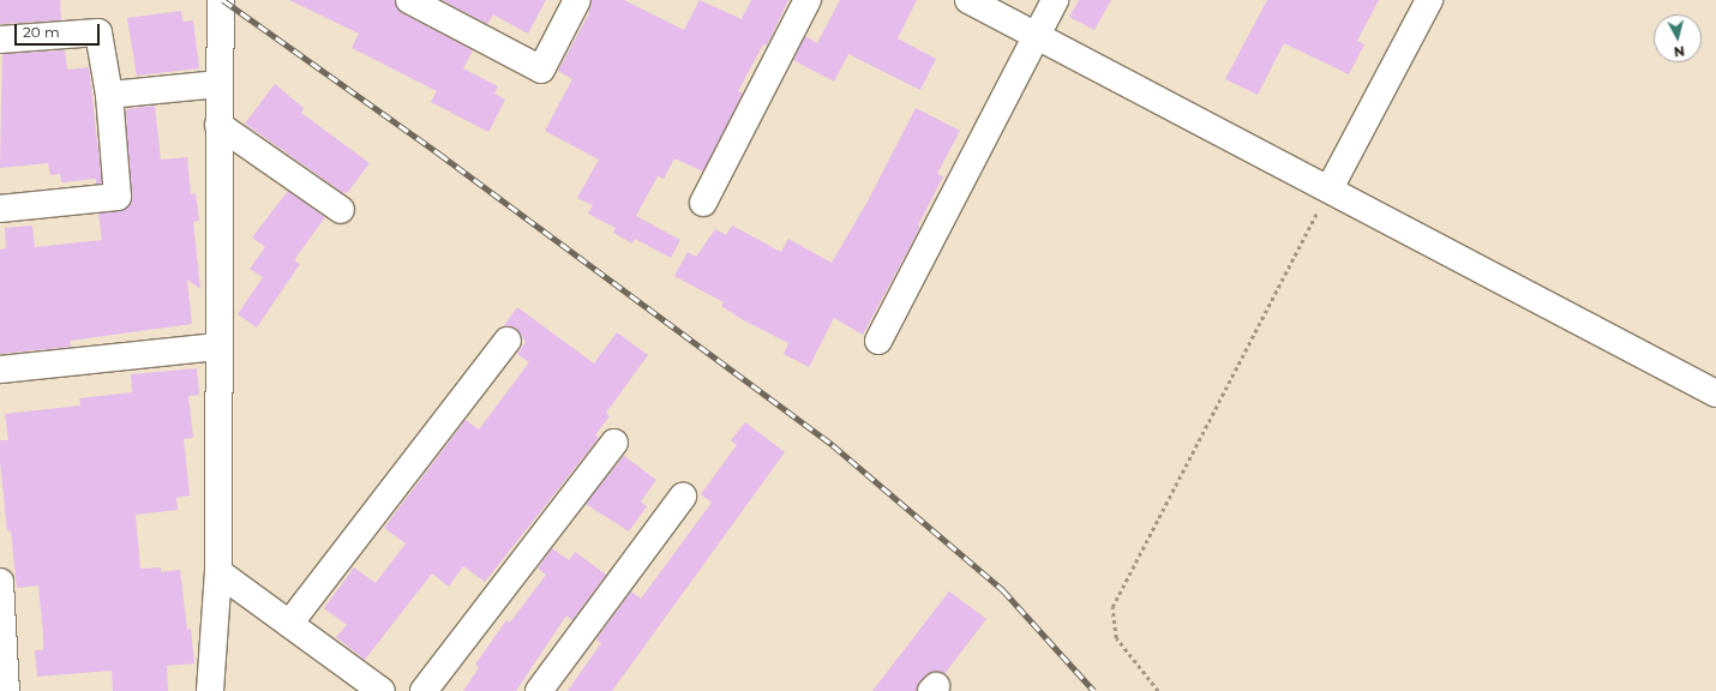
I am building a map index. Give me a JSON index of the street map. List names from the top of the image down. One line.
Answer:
{"scale_bar":"20 m","north":"bottom"}
